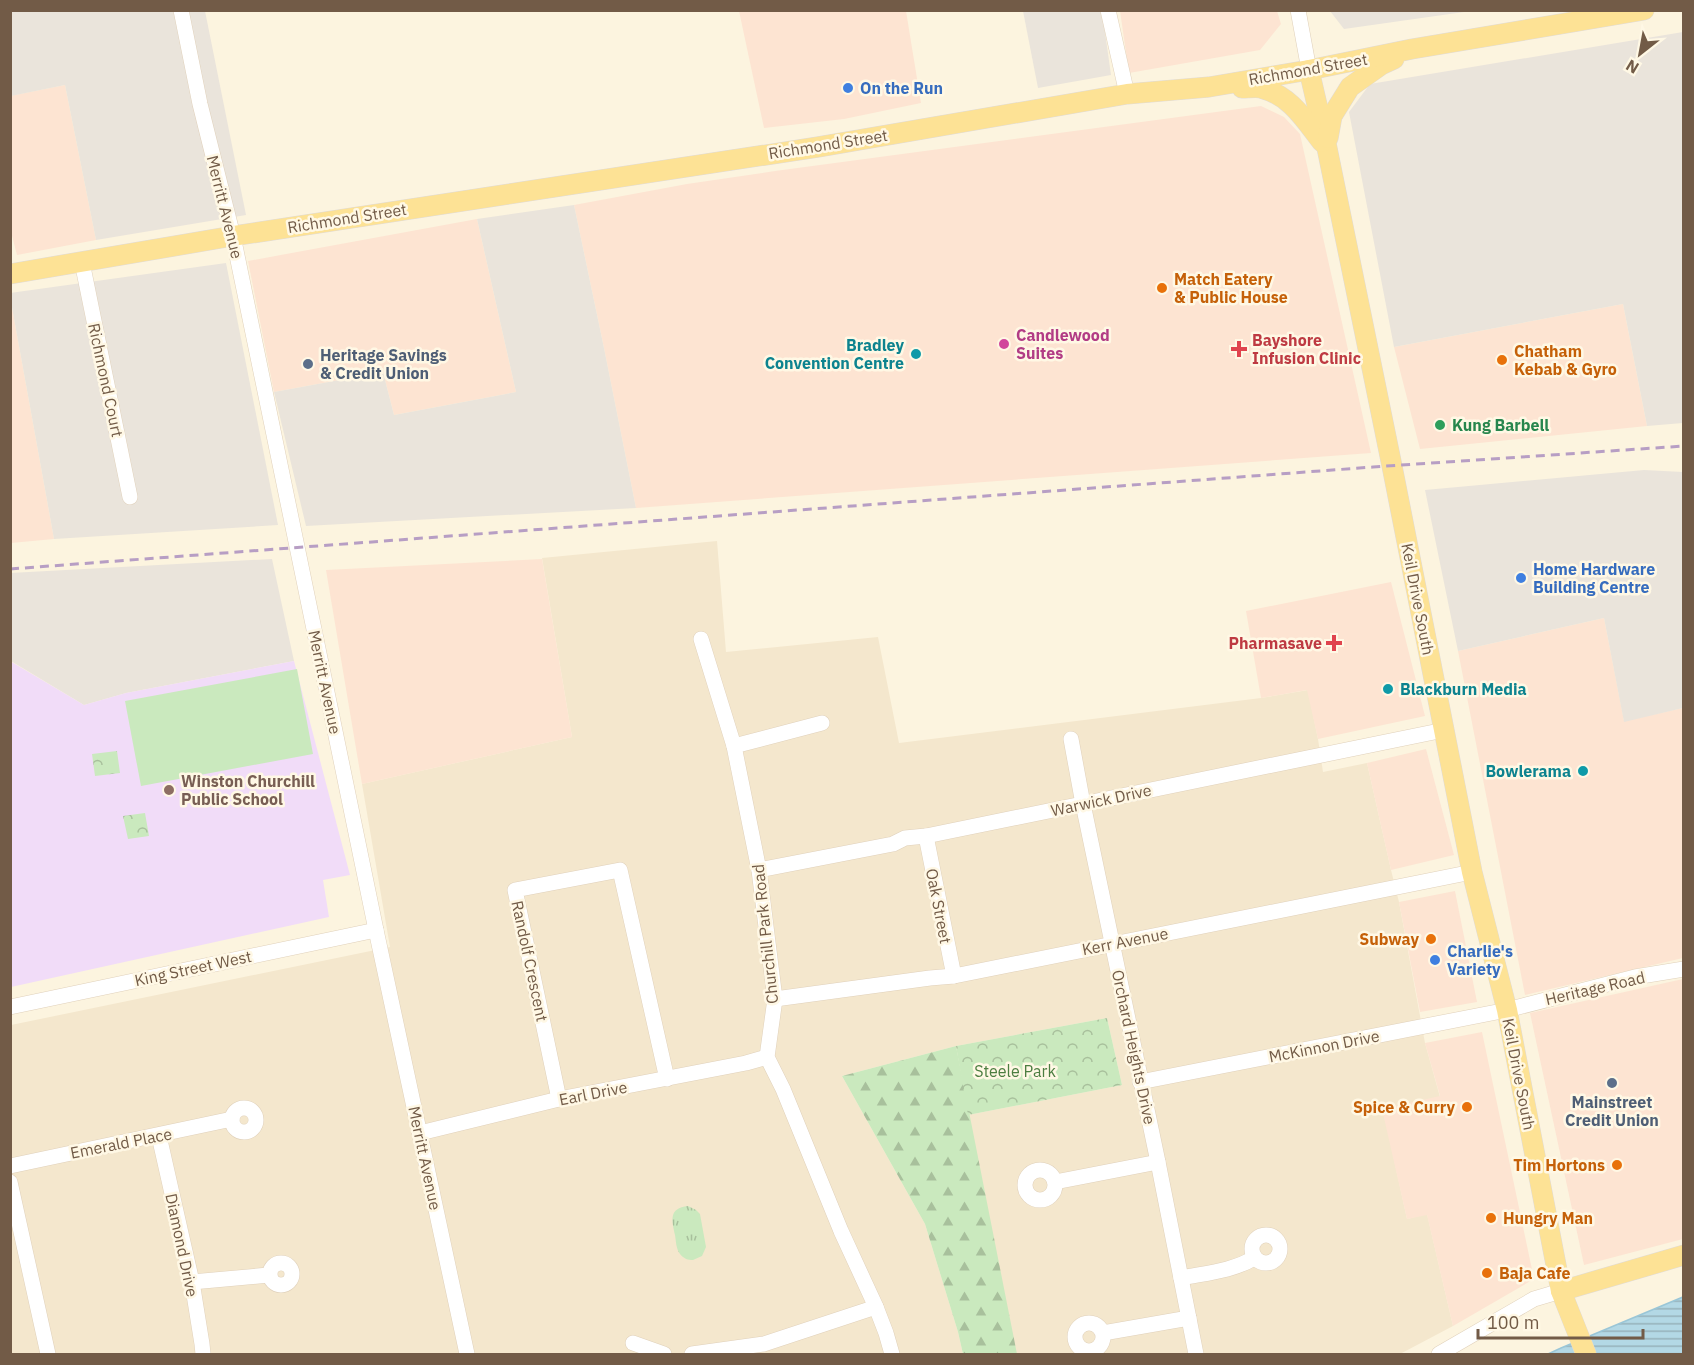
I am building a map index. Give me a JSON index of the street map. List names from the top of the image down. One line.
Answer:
{"streets":{"main road":["Richmond Street","Keil Drive South"],"street":["Merritt Avenue","Richmond Court","Warwick Drive","Oak Street","Churchill Park Road","Kerr Avenue","Randolf Crescent","King Street West","Heritage Road","McKinnon Drive","Orchard Heights Drive","Earl Drive","Emerald Place","Diamond Drive"]},"crossings":[["Richmond Street","Merritt Avenue"],["Richmond Street","Richmond Court"],["Richmond Street","Keil Drive South"],["Merritt Avenue","King Street West"],["Merritt Avenue","Earl Drive"],["Keil Drive South","Warwick Drive"],["Keil Drive South","Kerr Avenue"],["Keil Drive South","Heritage Road"],["Keil Drive South","McKinnon Drive"],["Warwick Drive","Oak Street"],["Warwick Drive","Churchill Park Road"],["Warwick Drive","Orchard Heights Drive"],["Oak Street","Kerr Avenue"],["Churchill Park Road","Kerr Avenue"],["Churchill Park Road","Earl Drive"],["Kerr Avenue","Orchard Heights Drive"],["Randolf Crescent","Earl Drive"],["Heritage Road","McKinnon Drive"],["McKinnon Drive","Orchard Heights Drive"],["Emerald Place","Diamond Drive"]],"parks":["Steele Park"],"places":{"other":["On the Run","Match Eatery & Public House","Candlewood Suites","Bradley Convention Centre","Chatham Kebab & Gyro","Heritage Savings & Credit Union","Kung Barbell","Home Hardware Building Centre","Blackburn Media","Bowlerama","Winston Churchill Public School","Subway","Charlie's Variety","Mainstreet Credit Union","Spice & Curry","Tim Hortons","Hungry Man","Baja Cafe"],"health":["Bayshore Infusion Clinic","Pharmasave"]},"scale_bar":"100 m","north":"bottom left"}
